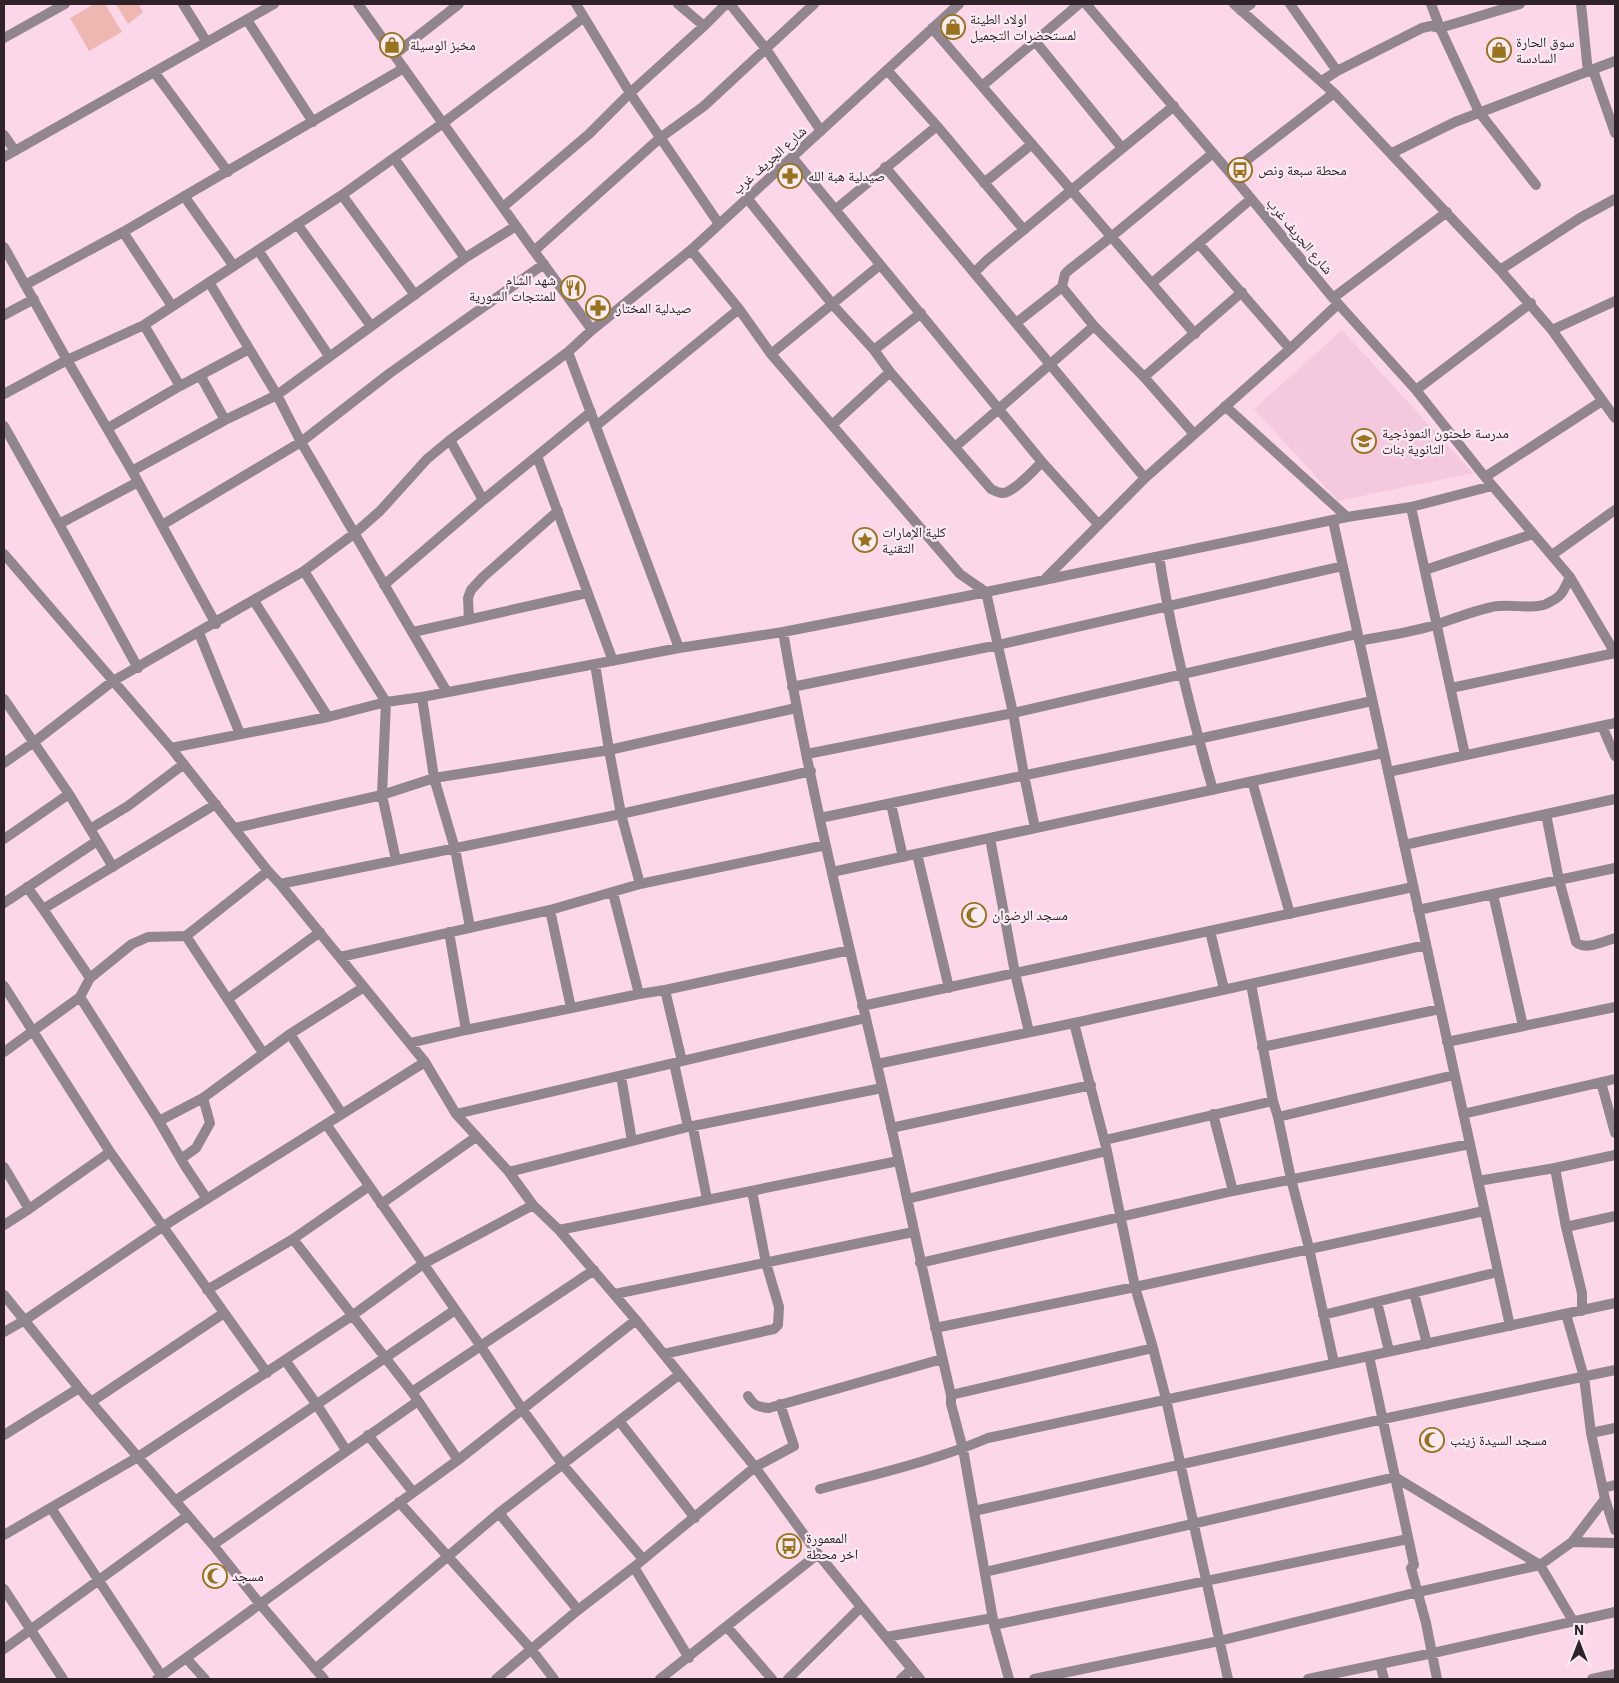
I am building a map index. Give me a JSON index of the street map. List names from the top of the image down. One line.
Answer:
{"streets":{"street":["شارع الجريف غرب"]},"places":{"shop":["اولاد الطينة لمستحضرات التجميل","مخبز الوسيلة","سوق الحارة السادسة"],"bus stop":["محطة سبعة ونص","المعمورة اخر محطة"],"pharmacy":["صيدلية هبة الله","صيدلية المختار"],"restaurant":["شهد الشام للمنتجات السورية"],"school or university":["مدرسة طحنون النموذجية الثانوية بنات"],"place":["كلية الإمارات التقنية"],"mosque":["مسجد الرضوان","مسجد السيدة زينب","مسجد"]},"north":"top"}
